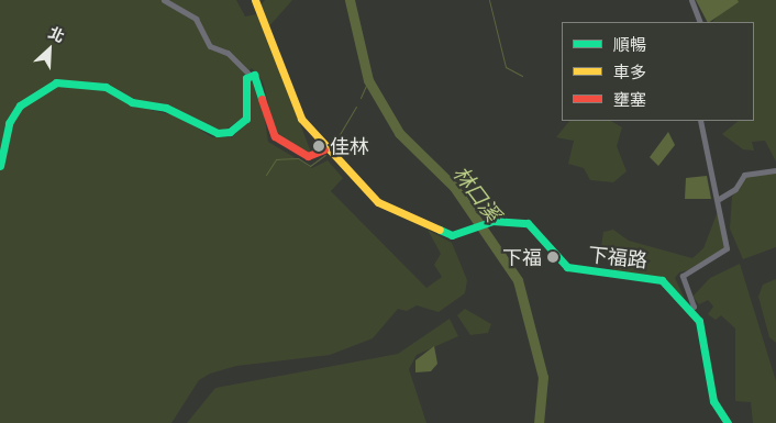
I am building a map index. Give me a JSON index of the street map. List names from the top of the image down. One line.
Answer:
{"streets":{"main road":["下福路"]},"water":["林口溪"],"places":["佳林","下福"],"legend":["順暢","車多","壅塞"],"north":"top right"}
